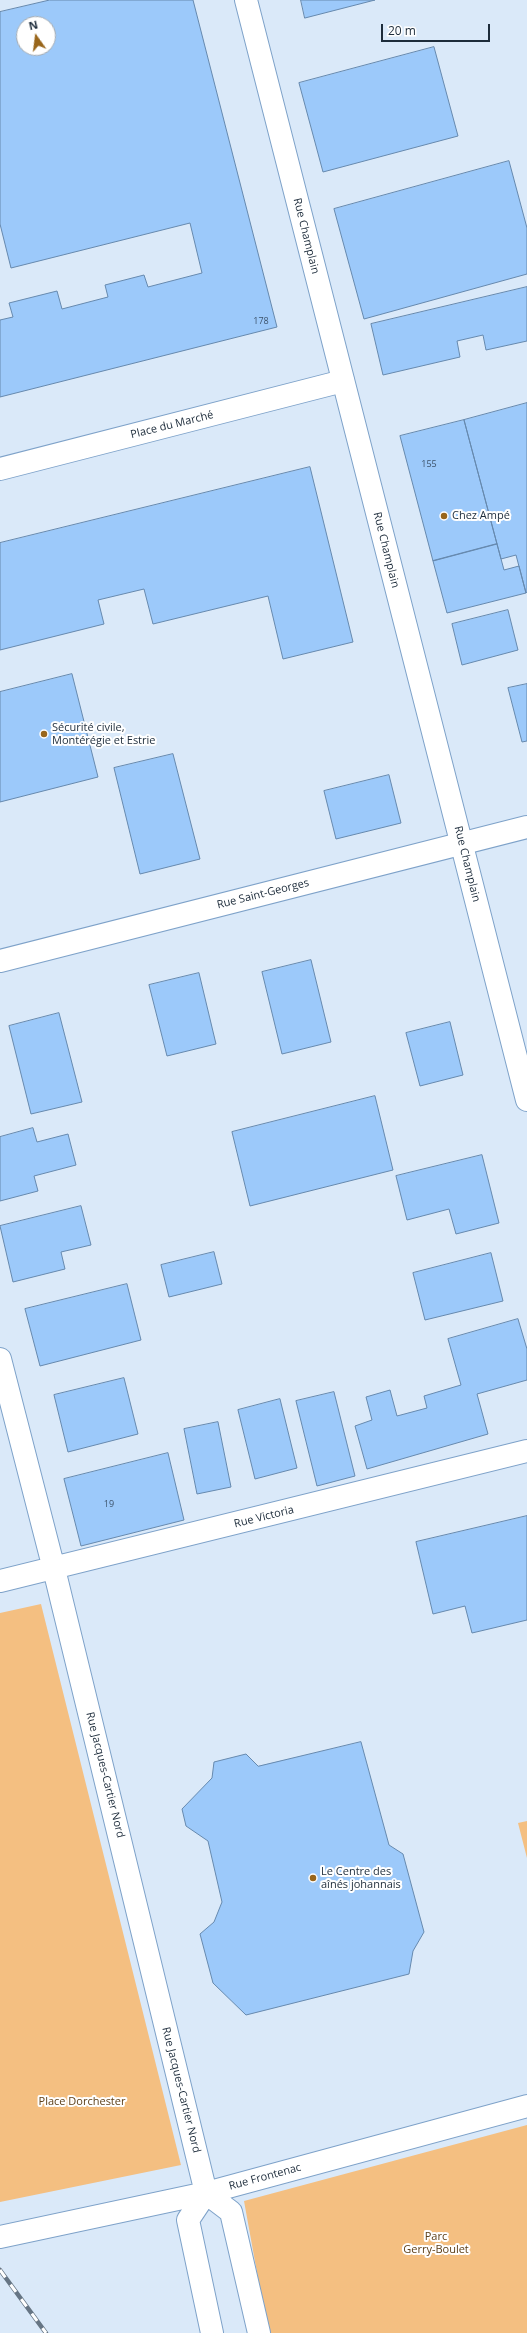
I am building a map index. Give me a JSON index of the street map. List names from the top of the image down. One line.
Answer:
{"streets":{"street":["Rue Champlain","Place du Marché","Rue Saint-Georges","Rue Victoria","Rue Jacques-Cartier Nord","Rue Frontenac"]},"crossings":[["Rue Champlain","Place du Marché"],["Rue Champlain","Rue Saint-Georges"],["Rue Victoria","Rue Jacques-Cartier Nord"],["Rue Jacques-Cartier Nord","Rue Frontenac"]],"parks":["Place Dorchester","Parc Gerry-Boulet"],"places":["Chez Ampé","Sécurité civile, Montérégie et Estrie","Le Centre des aînés johannais"],"house_numbers":["178","155","19"],"scale_bar":"20 m","north":"top"}
